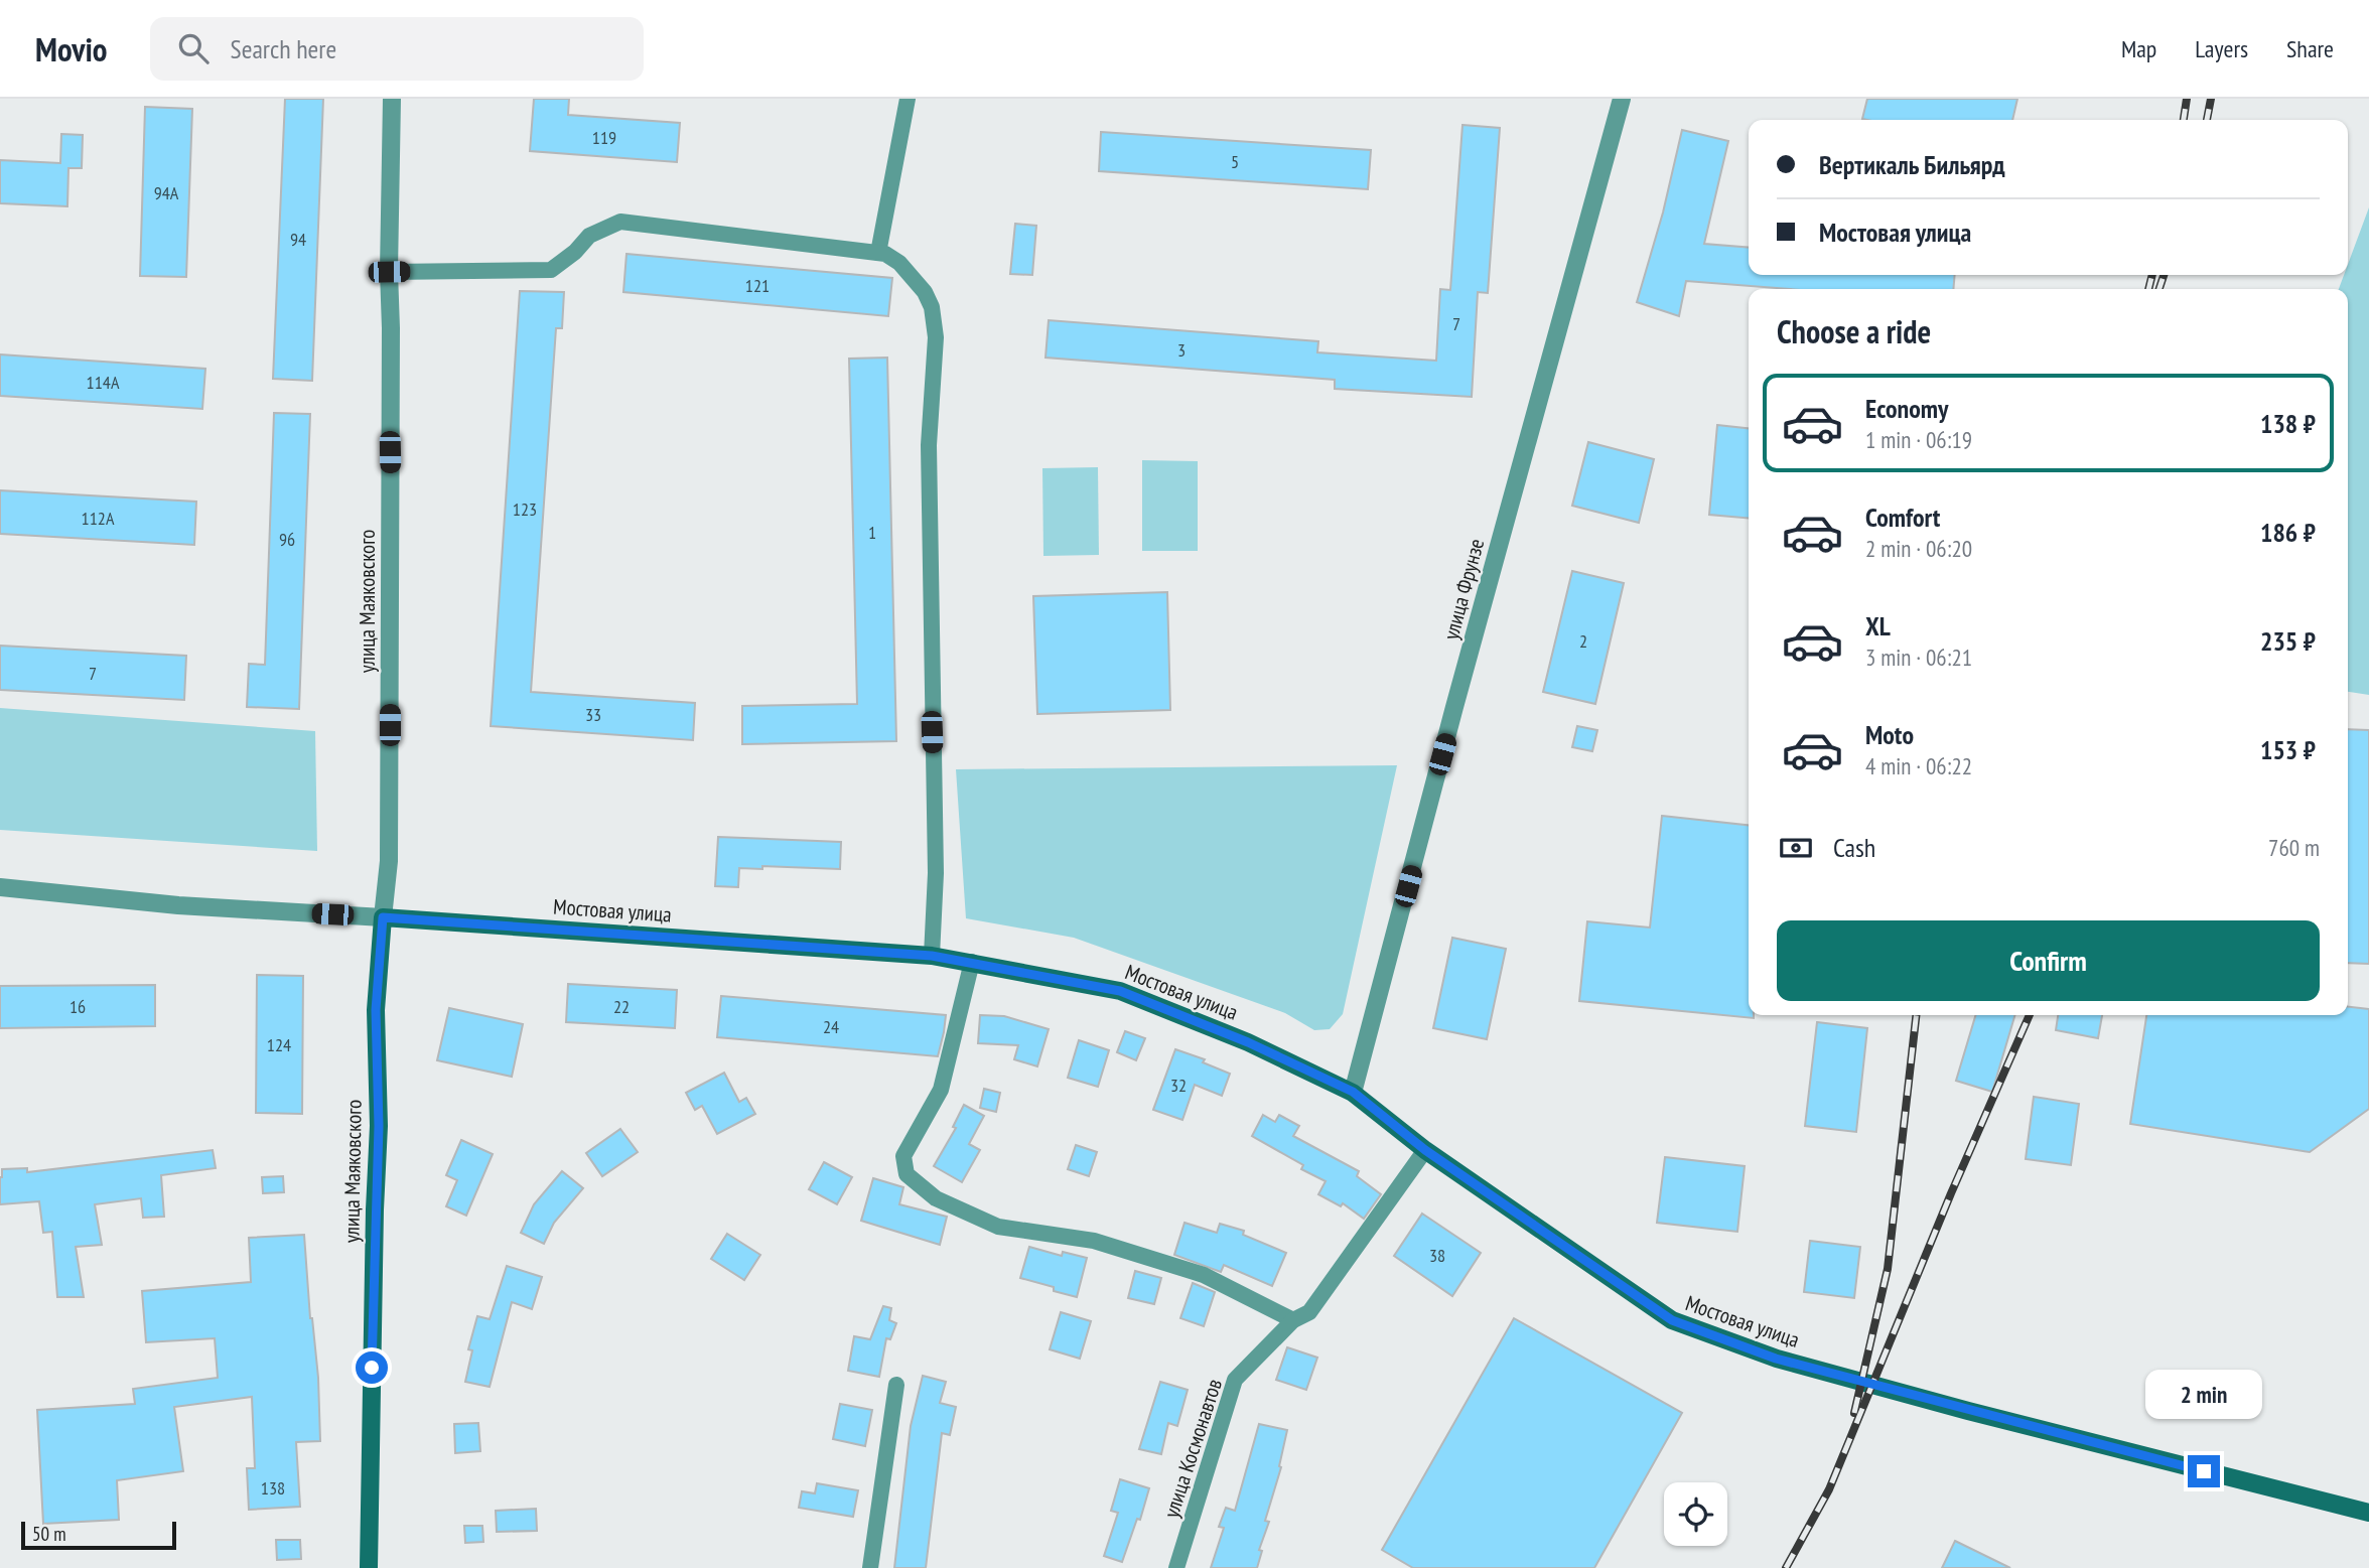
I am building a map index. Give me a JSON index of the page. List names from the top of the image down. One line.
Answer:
{"streets":{"main road":["улица Маяковского","Мостовая улица"],"street":["улица Фрунзе","улица Космонавтов"]},"crossings":[["улица Фрунзе","Мостовая улица"],["улица Маяковского","Мостовая улица"],["Мостовая улица","улица Космонавтов"]],"house_numbers":["119","5","94А","94","121","7","3","114А","123","112А","1","96","2","7","33","16","22","24","124","32","38","138"],"scale_bar":"50 m","page":{"header":"Movio","search":"Search here","nav":["Map","Layers","Share"],"banner":["Вертикаль Бильярд","Мостовая улица"],"heading":"Choose a ride","list":[{"name":"Economy","note":"1 min · 06:19","value":"138 ₽"},{"name":"Comfort","note":"2 min · 06:20","value":"186 ₽"},{"name":"XL","note":"3 min · 06:21","value":"235 ₽"},{"name":"Moto","note":"4 min · 06:22","value":"153 ₽"}],"pay":["Cash","760 m"],"buttons":"Confirm","bubble":"2 min","scale":"50 m"}}
